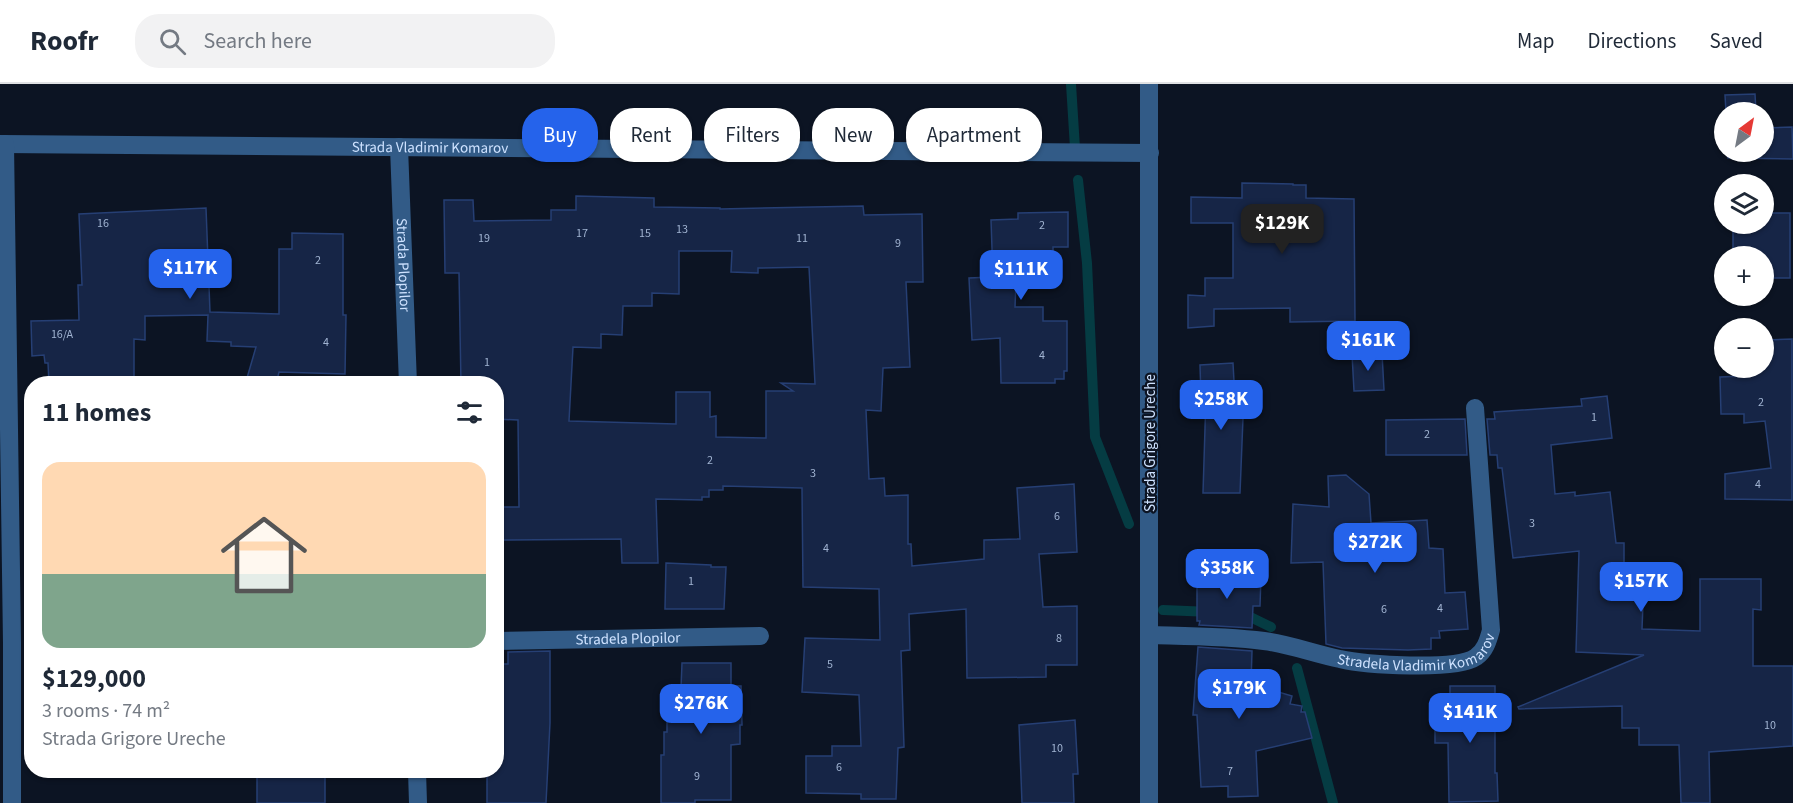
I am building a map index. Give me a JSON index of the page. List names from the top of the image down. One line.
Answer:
{"streets":{"street":["Strada Vladimir Komarov","Strada Plopilor","Strada Grigore Ureche","Stradela Plopilor","Stradela Vladimir Komarov"]},"crossings":[["Strada Vladimir Komarov","Strada Plopilor"],["Strada Vladimir Komarov","Strada Grigore Ureche"],["Strada Grigore Ureche","Stradela Vladimir Komarov"]],"house_numbers":["16","2","13","17","15","19","11","9","2","16/A","4","4","1","2","1","2","2","3","4","6","3","4","1","4","6","8","5","10","10","6","7","9"],"north":"top right","page":{"header":"Roofr","search":"Search here","nav":["Map","Directions","Saved"],"map_buttons":["+","−"],"chip":["Buy","Rent","Filters","New","Apartment"],"price":["$129K","$117K","$111K","$161K","$258K","$272K","$358K","$157K","$179K","$276K","$141K"],"heading":"11 homes","list":[{"name":"$129,000","note":"3 rooms · 74 m² · Strada Grigore Ureche"}]}}
